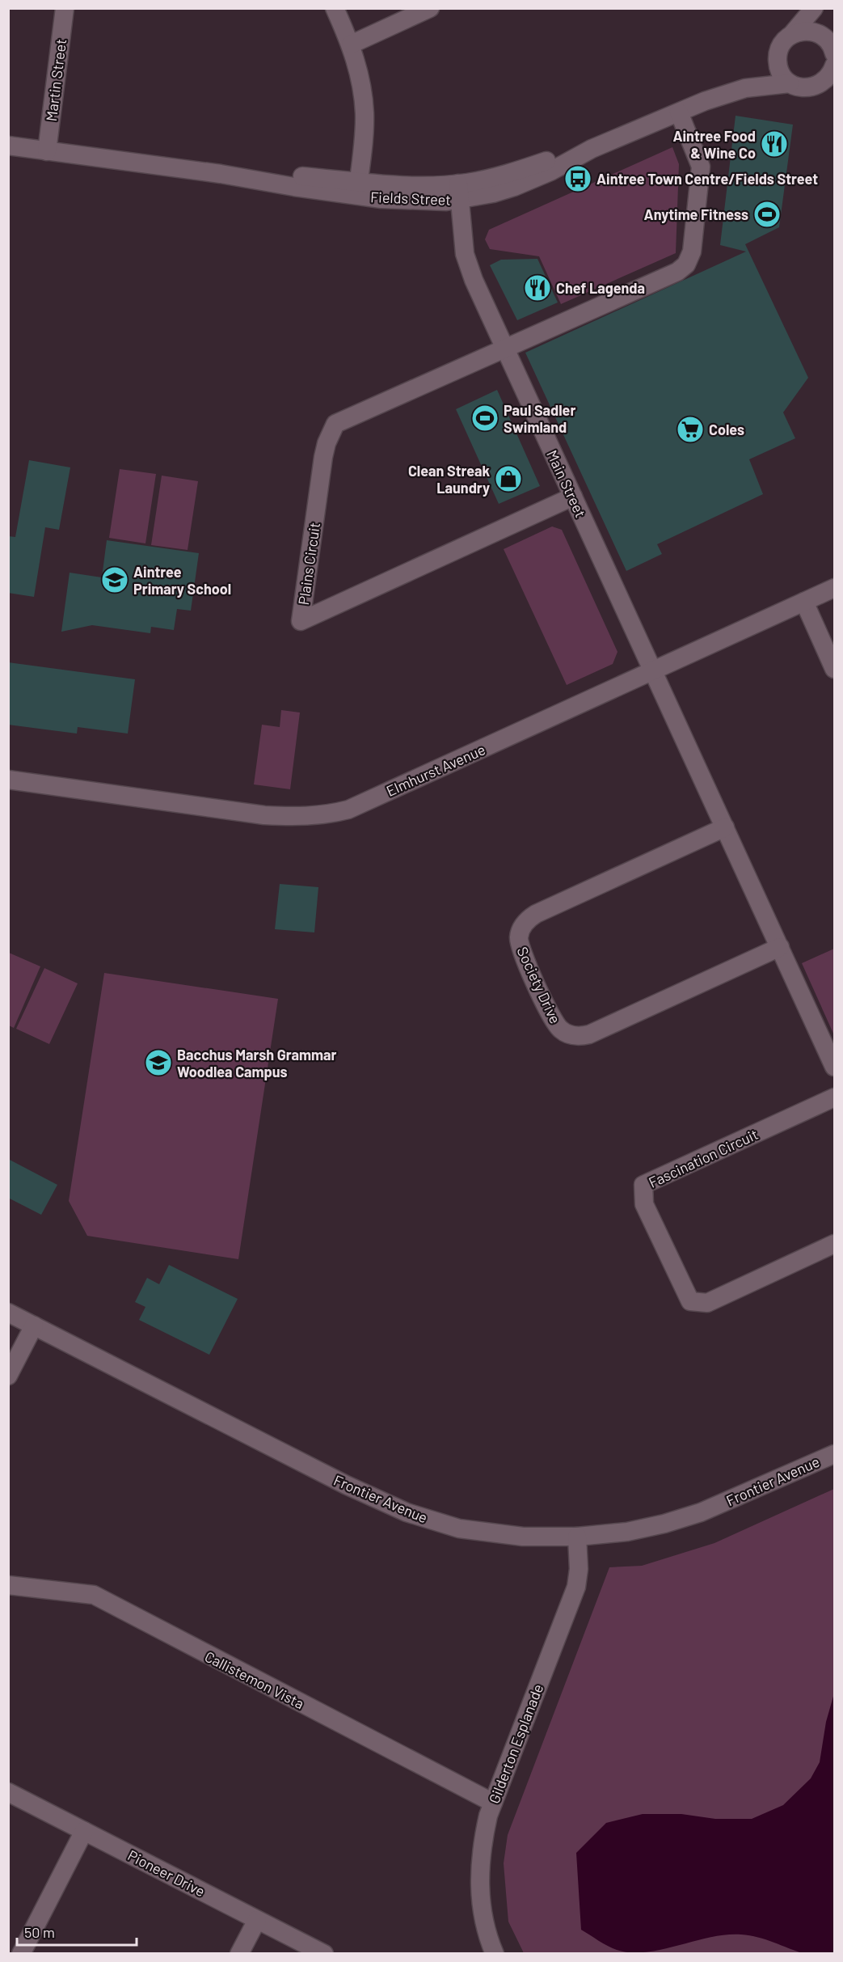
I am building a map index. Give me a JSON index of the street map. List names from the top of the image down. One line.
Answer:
{"streets":{"street":["Martin Street","Fields Street","Main Street","Plains Circuit","Elmhurst Avenue","Society Drive","Fascination Circuit","Frontier Avenue","Callistemon Vista","Gilderton Esplanade","Pioneer Drive"]},"crossings":[["Martin Street","Fields Street"],["Fields Street","Main Street"],["Main Street","Plains Circuit"],["Main Street","Elmhurst Avenue"],["Main Street","Society Drive"],["Frontier Avenue","Gilderton Esplanade"],["Callistemon Vista","Gilderton Esplanade"]],"places":{"restaurant":["Aintree Food & Wine Co","Chef Lagenda"],"bus stop":["Aintree Town Centre/Fields Street"],"sports":["Anytime Fitness","Paul Sadler Swimland"],"supermarket":["Coles"],"shop":["Clean Streak Laundry"],"school or university":["Aintree Primary School","Bacchus Marsh Grammar Woodlea Campus"]},"scale_bar":"50 m"}
